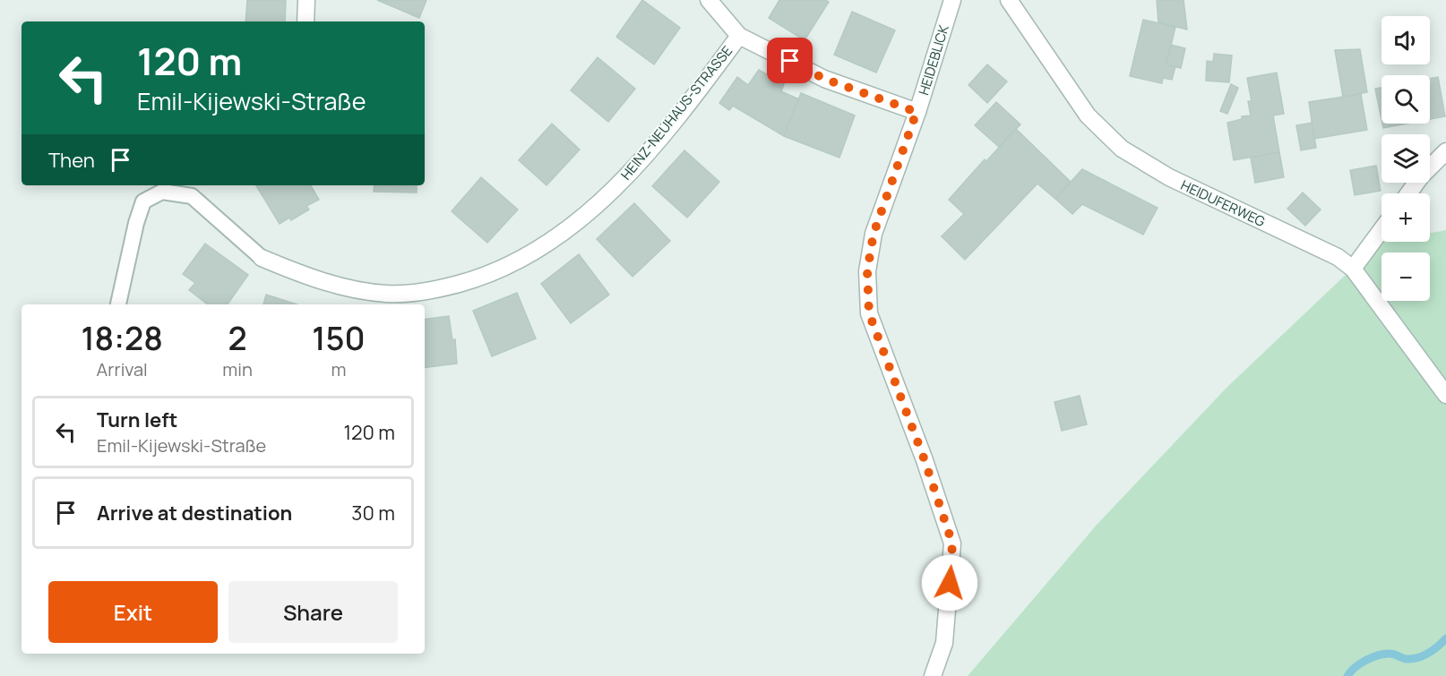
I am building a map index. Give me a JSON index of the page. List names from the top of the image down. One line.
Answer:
{"streets":{"street":["HEIDEBLICK","HEINZ-NEUHAUS-STRASSE","HEIDUFERWEG"]},"page":{"map_buttons":["+","−"],"turn":["120 m","Emil-Kijewski-Straße"],"then":"Then","eta":["18:28","Arrival","2","min","150","m"],"list":[{"name":"Turn left","note":"Emil-Kijewski-Straße","value":"120 m"},{"name":"Arrive at destination","value":"30 m"}],"buttons":["Exit","Share"]}}
